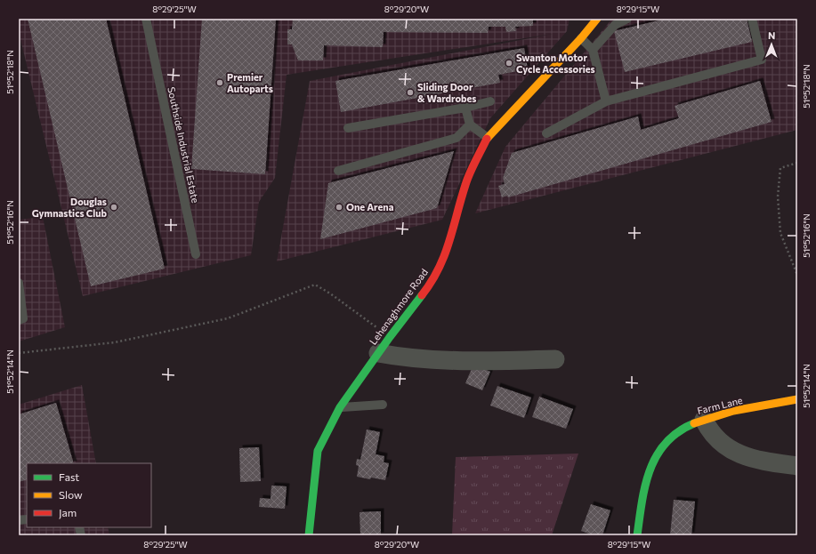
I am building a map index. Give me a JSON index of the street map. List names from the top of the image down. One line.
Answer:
{"streets":{"street":["Lehenaghmore Road","Farm Lane"],"lane":["Southside Industrial Estate"]},"places":["Swanton Motor Cycle Accessories","Premier Autoparts","Sliding Door & Wardrobes","Douglas Gymnastics Club","One Arena"],"legend":["Fast","Slow","Jam"],"north":"top","coordinates":["8°29'25\"W","8°29'20\"W","8°29'15\"W","51°52'18\"N","51°52'16\"N","51°52'14\"N"]}
